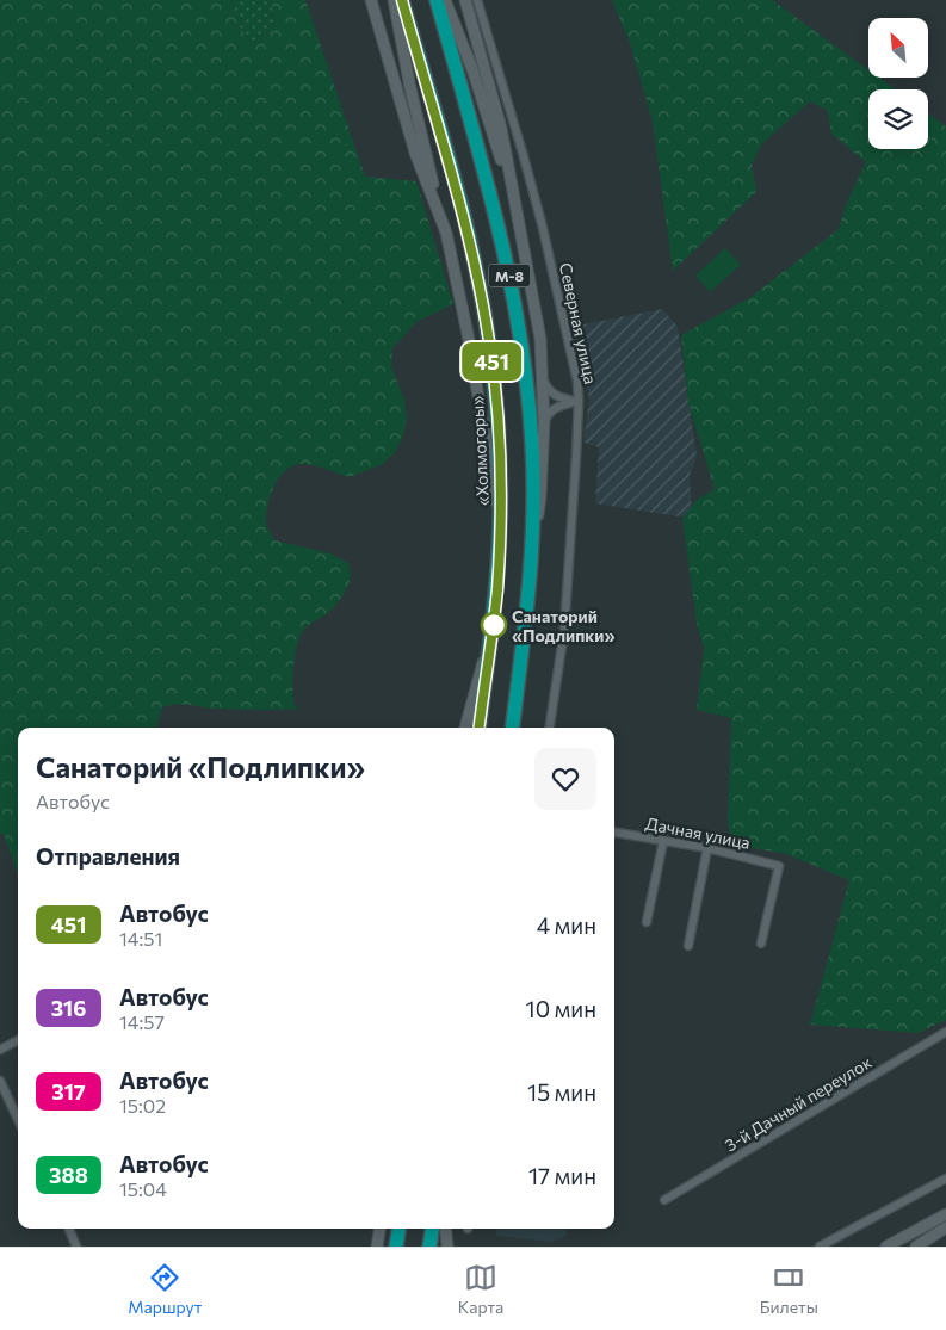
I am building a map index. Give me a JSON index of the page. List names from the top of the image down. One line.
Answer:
{"streets":{"highway":["М-8","«Холмогоры»"],"street":["Северная улица","Дачная улица","3-й Дачный переулок"]},"places":["Санаторий «Подлипки»"],"lines":["bus line 451"],"north":"top left","page":{"on_map":"451","heading":[["Санаторий «Подлипки»","Автобус"],"Отправления"],"list":[{"mark":"451","name":"Автобус","note":"14:51","value":"4 мин"},{"mark":"316","name":"Автобус","note":"14:57","value":"10 мин"},{"mark":"317","name":"Автобус","note":"15:02","value":"15 мин"},{"mark":"388","name":"Автобус","note":"15:04","value":"17 мин"}],"tabs":["Маршрут","Карта","Билеты"]}}
